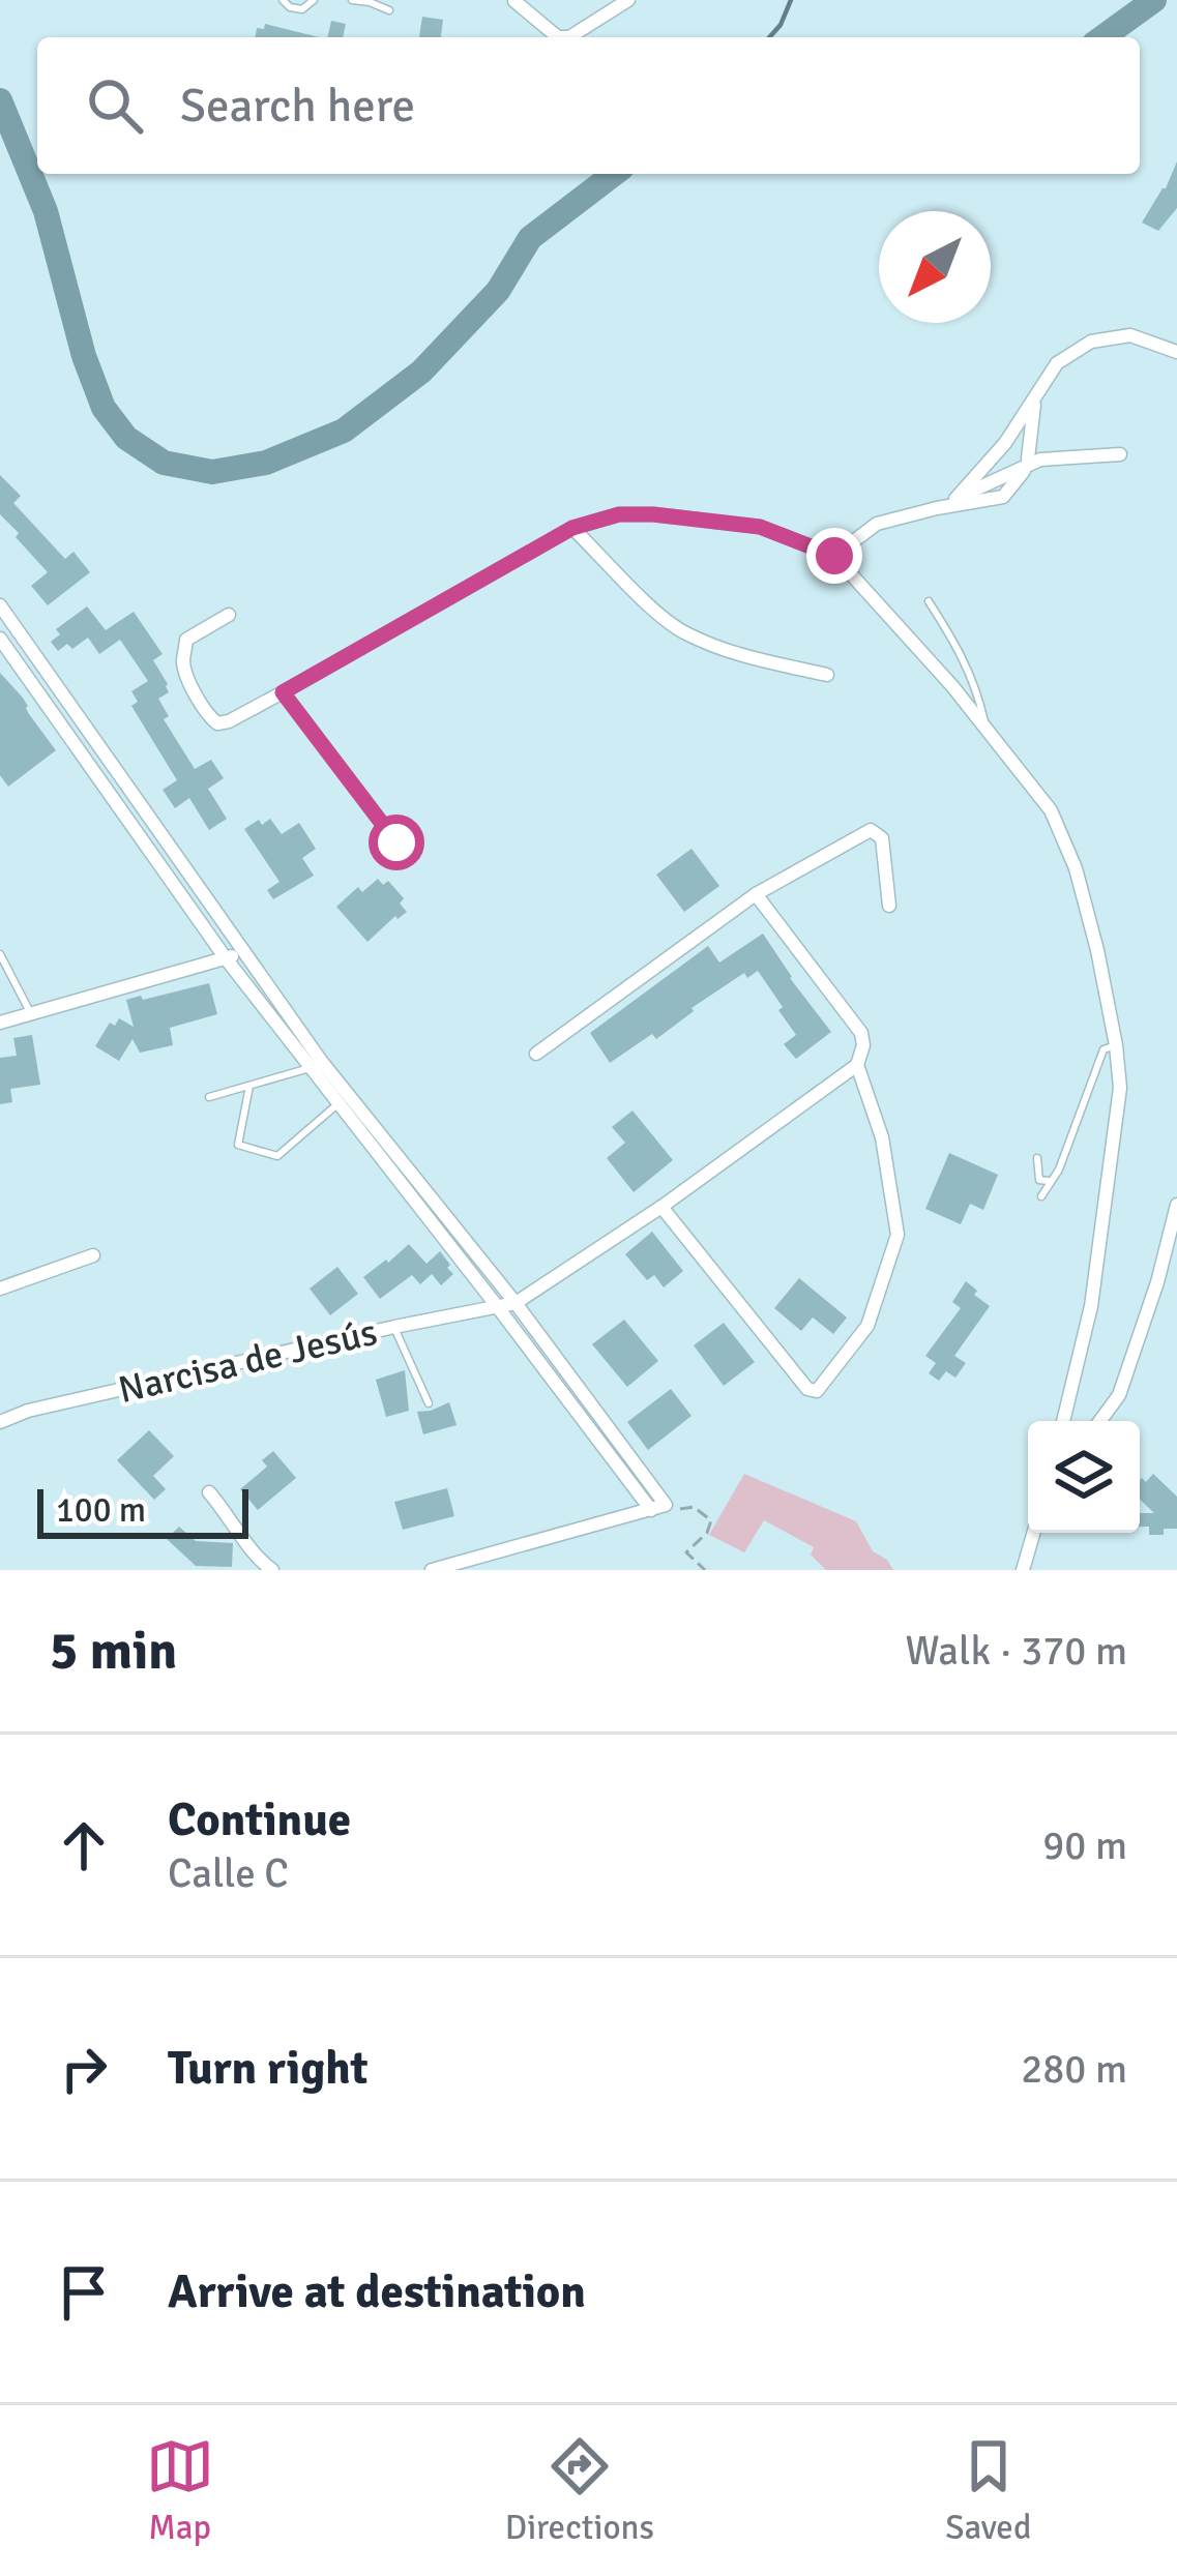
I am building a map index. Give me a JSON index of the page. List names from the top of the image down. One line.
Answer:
{"streets":{"street":["Narcisa de Jesús"]},"scale_bar":"100 m","north":"bottom left","page":{"search":"Search here","scale":"100 m","heading":["5 min","Walk · 370 m"],"list":[["Continue","Calle C","90 m"],["Turn right","280 m"],"Arrive at destination"],"nav":["Map","Directions","Saved"]}}
